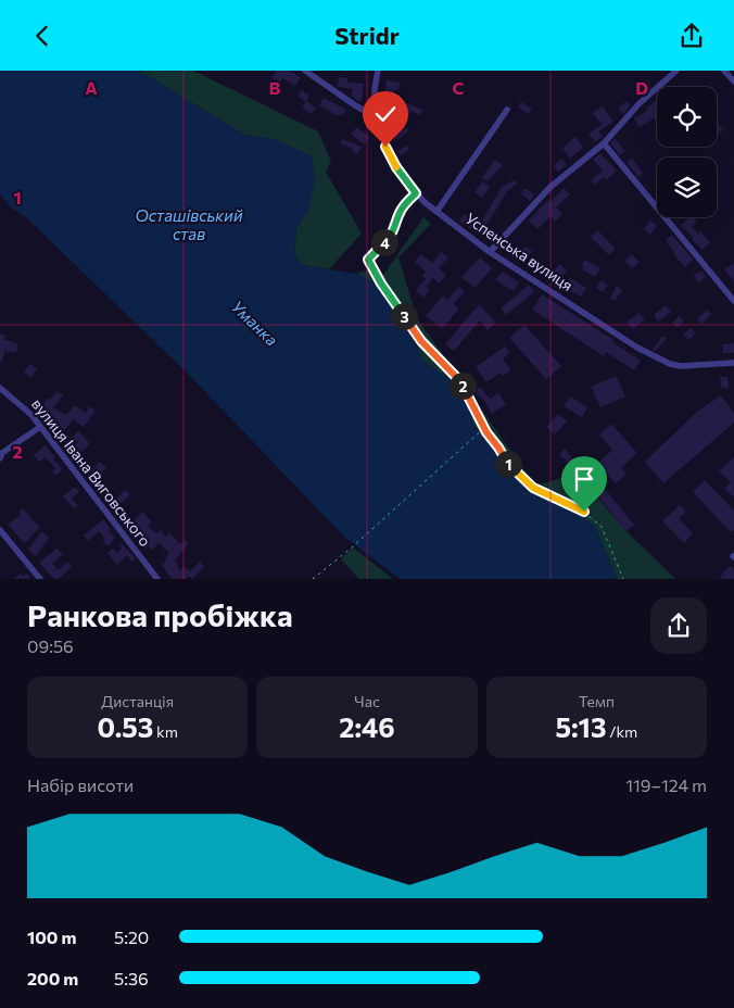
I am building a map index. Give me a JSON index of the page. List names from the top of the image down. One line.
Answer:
{"streets":{"street":["Успенська вулиця","вулиця Івана Виговського"]},"water":["Осташівський став","Уманка"],"page":{"header":"Stridr","pins":["4","3","2","1"],"heading":["Ранкова пробіжка","09:56"],"stats":[["Дистанція","0.53 km"],["Час","2:46"],["Темп","5:13 /km"]],"chart":["Набір висоти","119–124 m"],"list":[{"name":"100 m","note":"5:20"},{"name":"200 m","note":"5:36"}]},"grid":{"columns":["A","B","C","D"],"rows":["1","2"]}}
